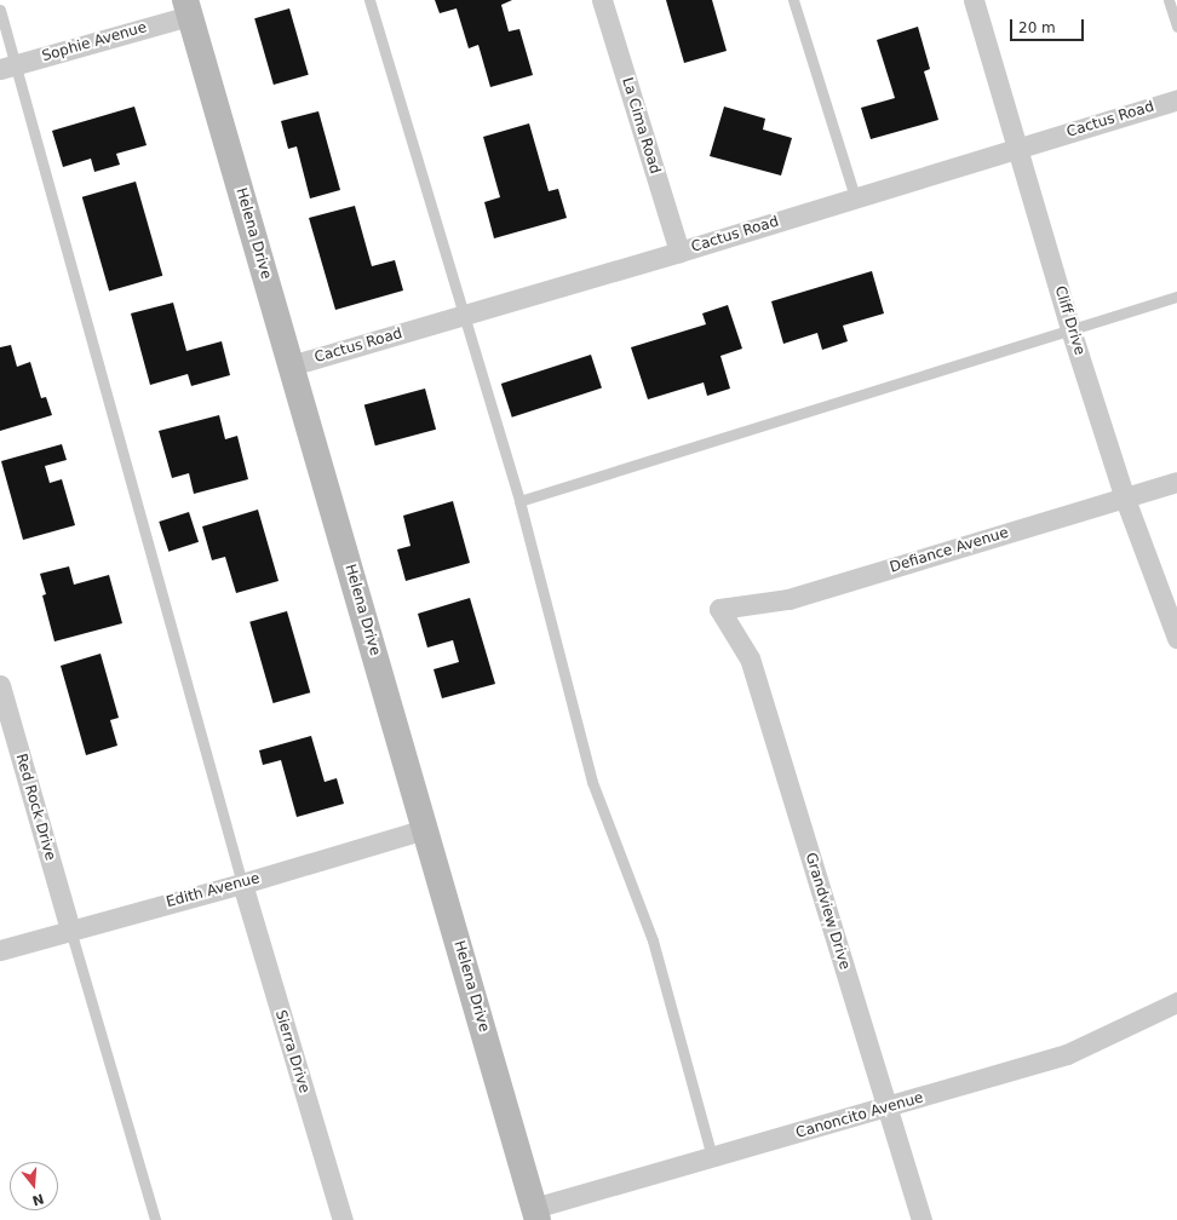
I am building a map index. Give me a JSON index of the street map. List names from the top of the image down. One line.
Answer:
{"streets":{"main road":["Helena Drive"],"street":["Sophie Avenue","Cactus Road","La Cima Road","Cliff Drive","Defiance Avenue","Red Rock Drive","Edith Avenue","Grandview Drive","Sierra Drive","Canoncito Avenue"]},"crossings":[["Sophie Avenue","Helena Drive"],["Cactus Road","La Cima Road"],["Cactus Road","Helena Drive"],["Cactus Road","Cliff Drive"],["Helena Drive","Edith Avenue"],["Helena Drive","Canoncito Avenue"],["Cliff Drive","Defiance Avenue"],["Defiance Avenue","Grandview Drive"],["Red Rock Drive","Edith Avenue"],["Edith Avenue","Sierra Drive"],["Grandview Drive","Canoncito Avenue"]],"scale_bar":"20 m","north":"bottom"}
